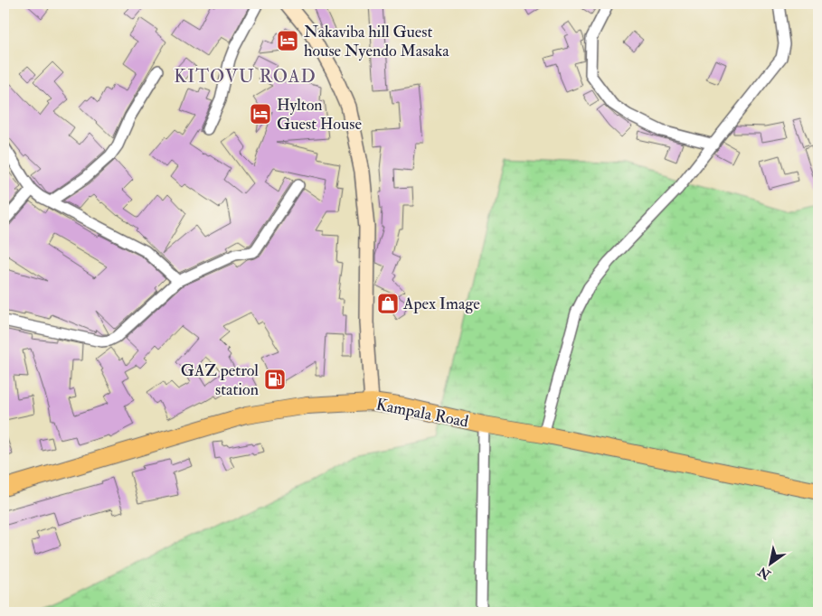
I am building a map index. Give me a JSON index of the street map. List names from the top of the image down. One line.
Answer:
{"streets":{"main road":["Kampala Road"]},"districts":["KITOVU ROAD"],"places":{"hotel":["Nakaviba hill Guest house Nyendo Masaka","Hylton Guest House"],"shop":["Apex Image"],"fuel station":["GAZ petrol station"]},"north":"bottom left"}
